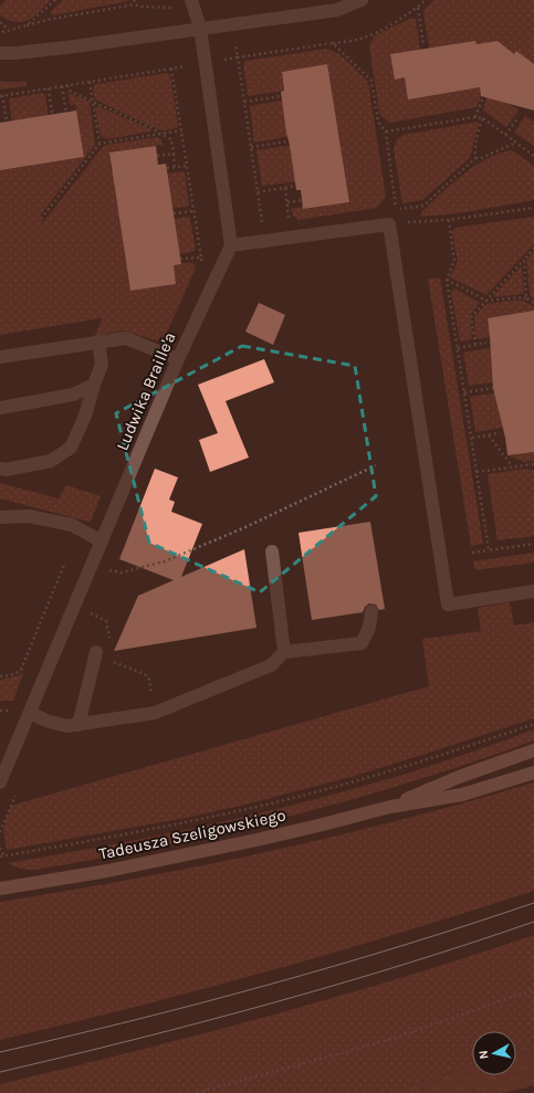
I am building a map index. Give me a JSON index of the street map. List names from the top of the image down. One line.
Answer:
{"streets":{"street":["Ludwika Braille'a","Tadeusza Szeligowskiego"]},"north":"left"}
